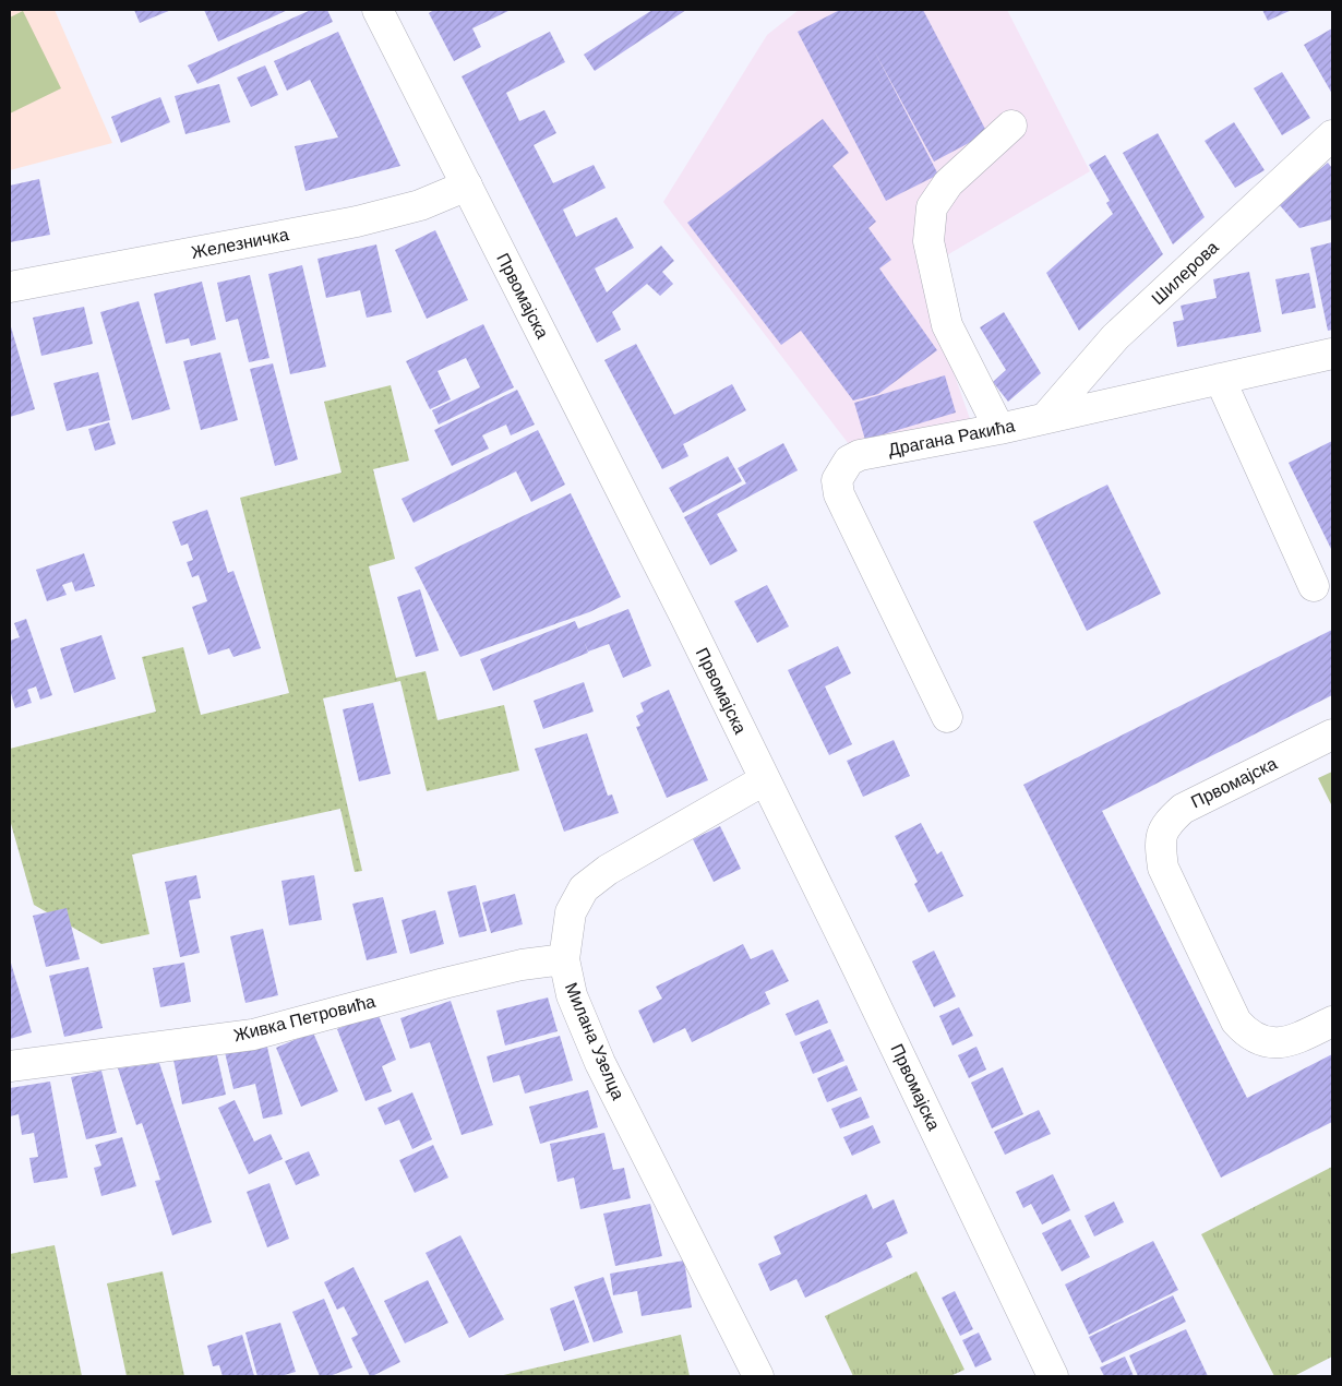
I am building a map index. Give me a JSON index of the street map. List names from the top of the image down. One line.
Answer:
{"streets":{"street":["Железничка","Шилерова","Првомајска","Драгана Ракића","Живка Петровића","Милана Узелца"]},"crossings":[["Железничка","Првомајска"],["Шилерова","Драгана Ракића"],["Првомајска","Милана Узелца"],["Живка Петровића","Милана Узелца"]]}
